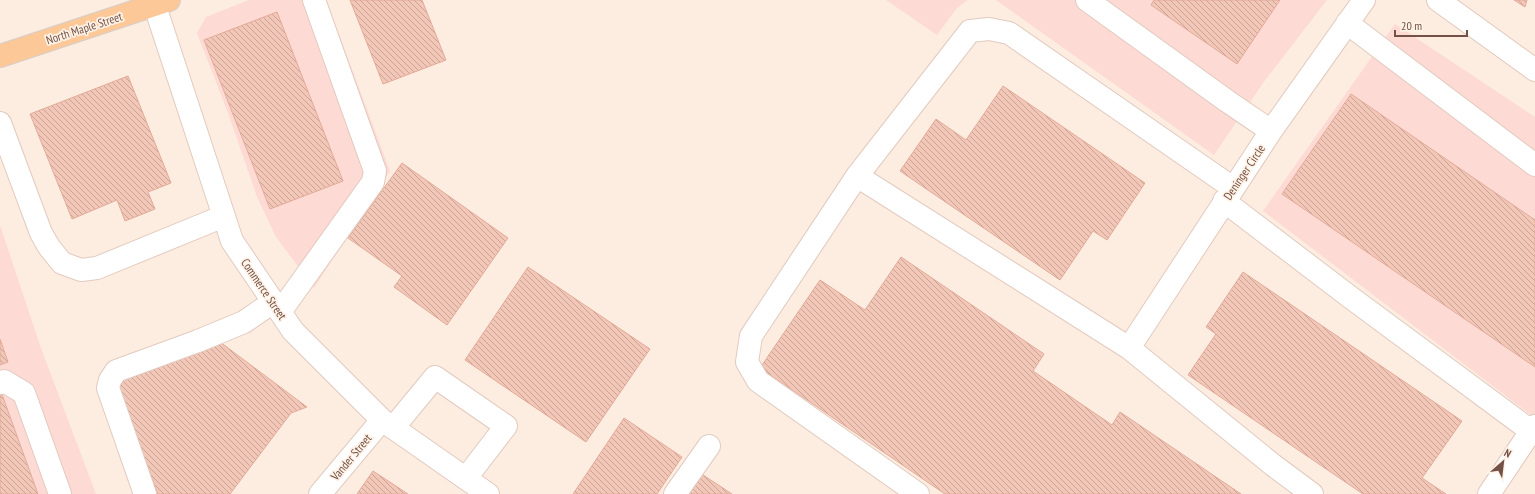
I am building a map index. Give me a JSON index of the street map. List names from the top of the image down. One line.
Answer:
{"streets":{"main road":["North Maple Street"],"street":["Deninger Circle","Commerce Street","Vander Street"]},"crossings":[["North Maple Street","Commerce Street"],["Commerce Street","Vander Street"]],"scale_bar":"20 m","north":"top right"}
